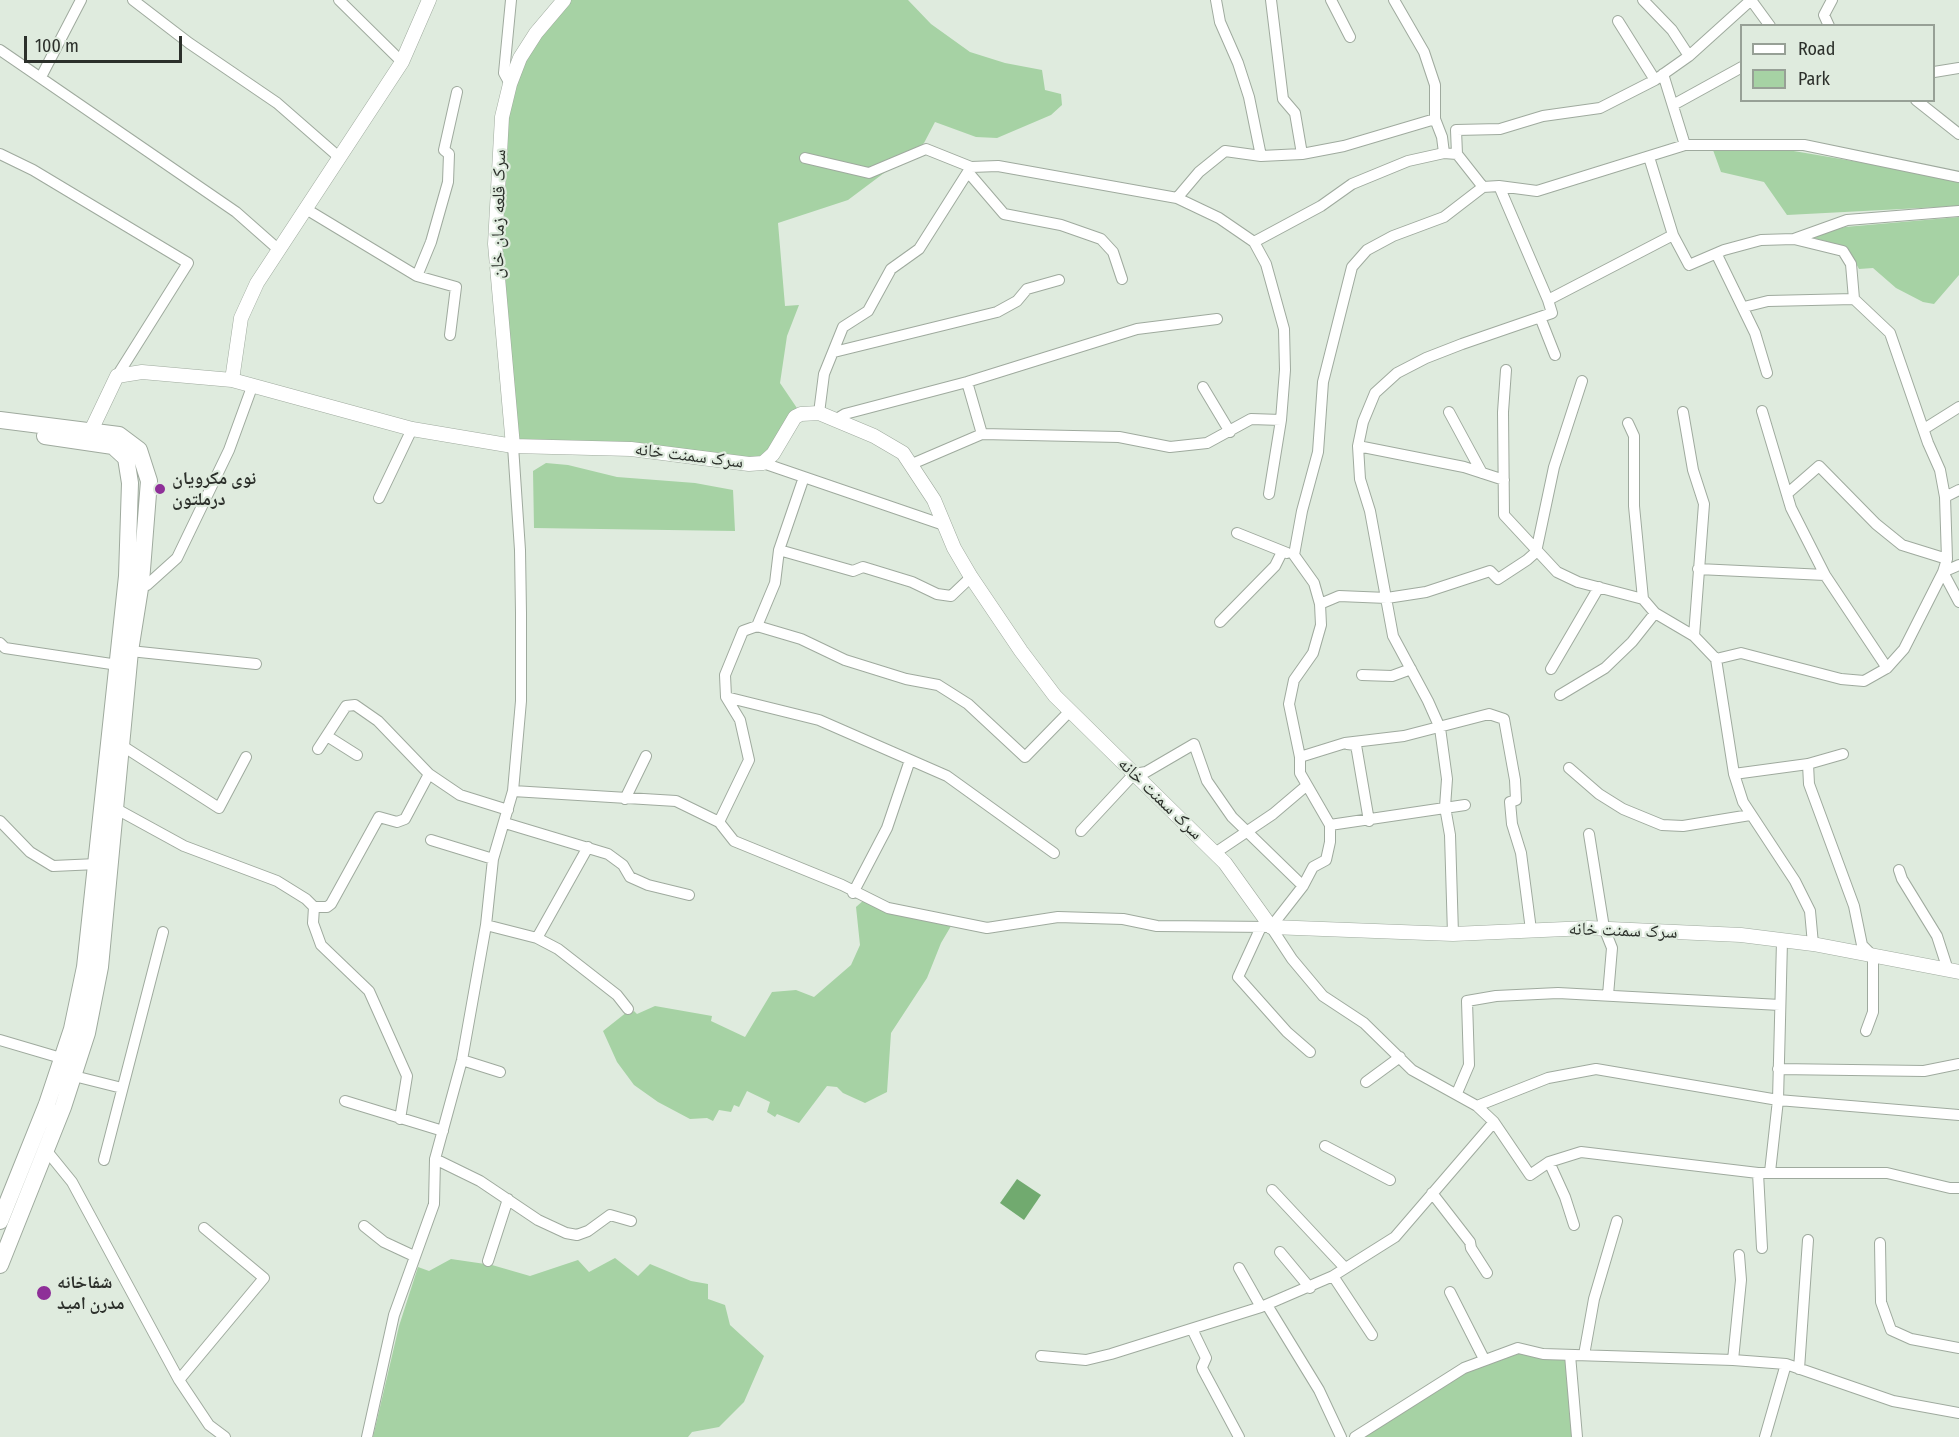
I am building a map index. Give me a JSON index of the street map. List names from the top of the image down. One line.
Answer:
{"streets":{"street":["سرک قلعه زمان خان","سرک سمنت خانه"]},"crossings":[["سرک قلعه زمان خان","سرک سمنت خانه"]],"places":["نوی مکرویان درملتون","شفاخانه مدرن امید"],"legend":["Road","Park"],"scale_bar":"100 m"}
